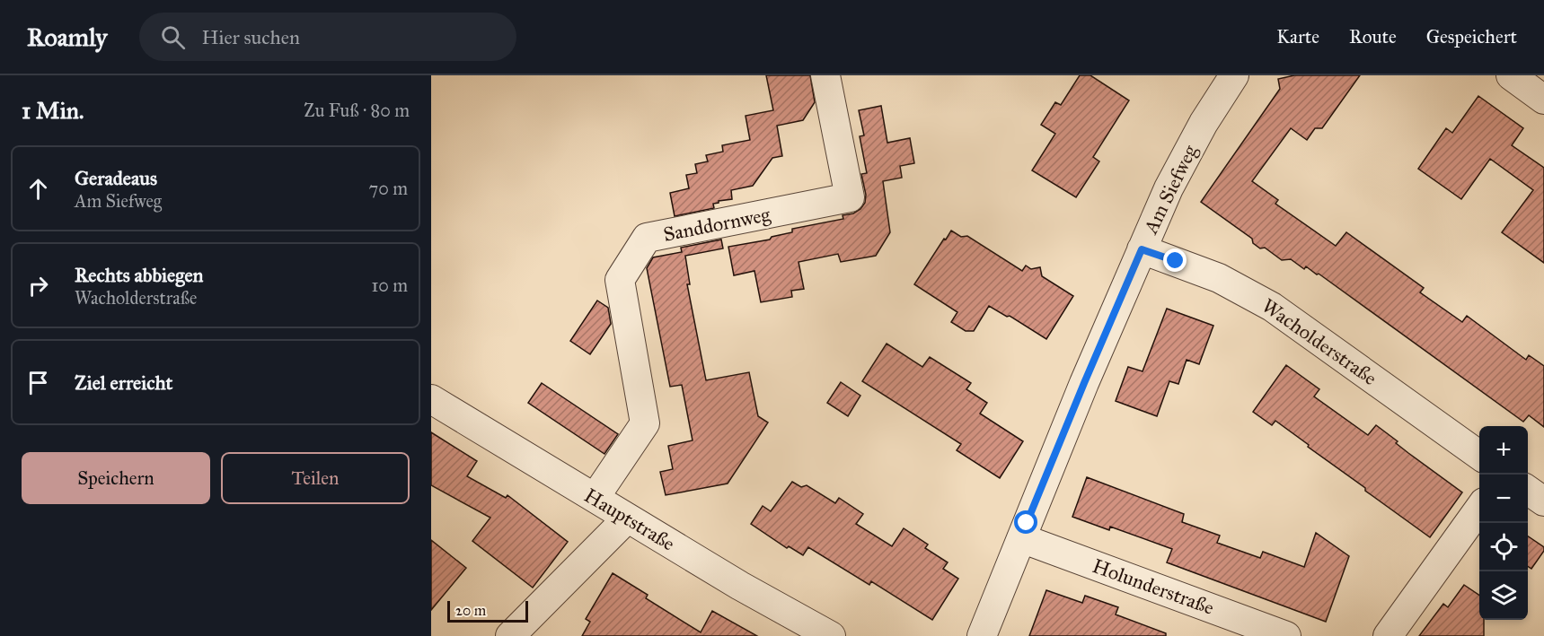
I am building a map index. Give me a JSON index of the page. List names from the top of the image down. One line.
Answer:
{"streets":{"street":["Am Siefweg","Sanddornweg","Wacholderstraße","Hauptstraße","Holunderstraße"]},"crossings":[["Am Siefweg","Wacholderstraße"],["Am Siefweg","Holunderstraße"],["Sanddornweg","Hauptstraße"]],"scale_bar":"20 m","page":{"header":"Roamly","search":"Hier suchen","nav":["Karte","Route","Gespeichert"],"heading":["1 Min.","Zu Fuß · 80 m"],"list":[["Geradeaus","Am Siefweg","70 m"],["Rechts abbiegen","Wacholderstraße","10 m"],"Ziel erreicht"],"map_buttons":["+","−"],"buttons":["Speichern","Teilen"],"scale":"20 m"}}
